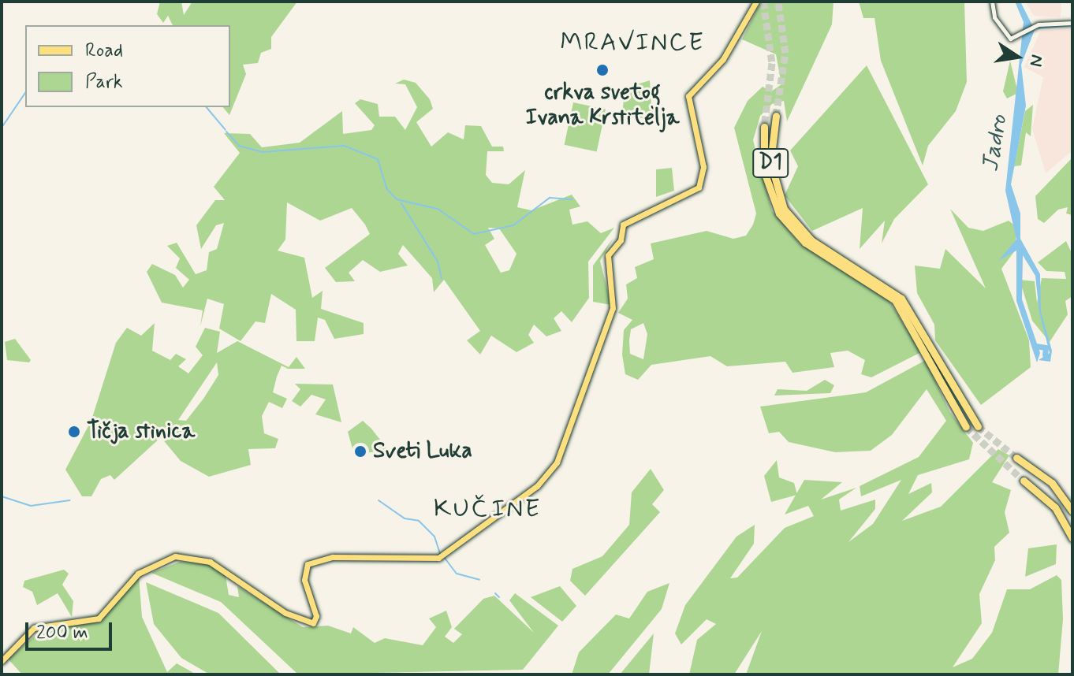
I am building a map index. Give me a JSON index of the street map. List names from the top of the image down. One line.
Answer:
{"streets":{"highway":["D1"]},"districts":["MRAVINCE","KUČINE"],"water":["Jadro"],"places":["crkva svetog Ivana Krstitelja","Tičja stinica","Sveti Luka"],"legend":["Road","Park"],"scale_bar":"200 m","north":"right"}
